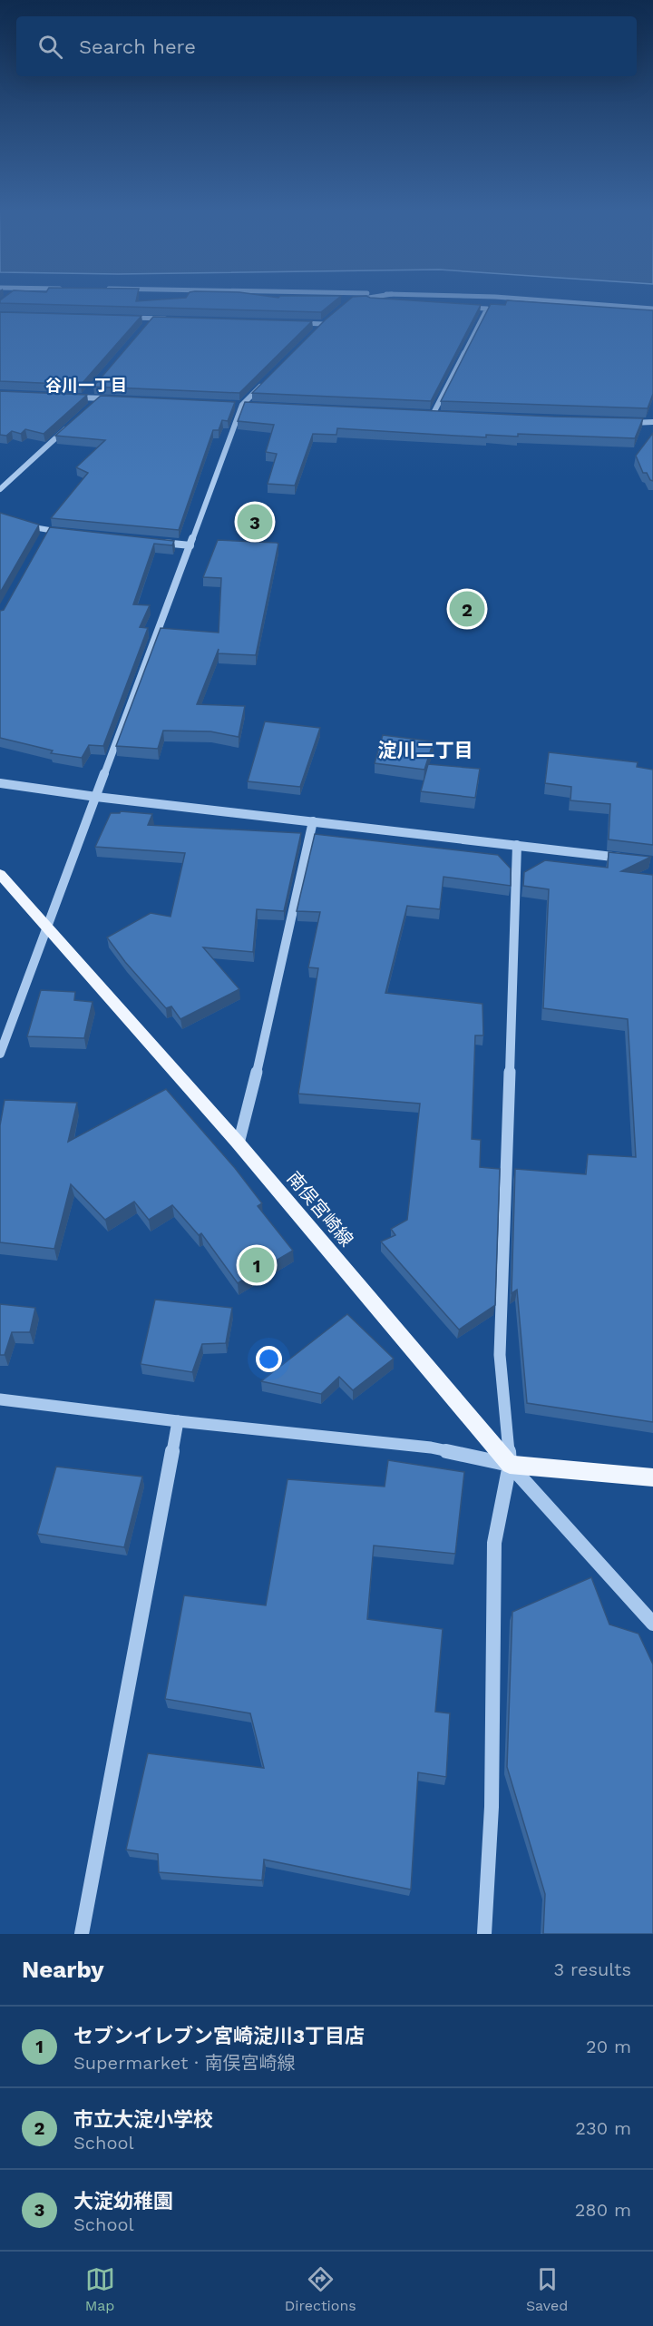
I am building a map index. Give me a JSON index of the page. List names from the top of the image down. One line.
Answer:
{"streets":{"main road":["南俣宮崎線"]},"districts":["谷川一丁目","淀川二丁目"],"page":{"search":"Search here","pins":["3","2","1"],"heading":["Nearby","3 results"],"list":[{"mark":"1","name":"セブンイレブン宮崎淀川3丁目店","note":"Supermarket · 南俣宮崎線","value":"20 m"},{"mark":"2","name":"市立大淀小学校","note":"School","value":"230 m"},{"mark":"3","name":"大淀幼稚園","note":"School","value":"280 m"}],"nav":["Map","Directions","Saved"]}}
